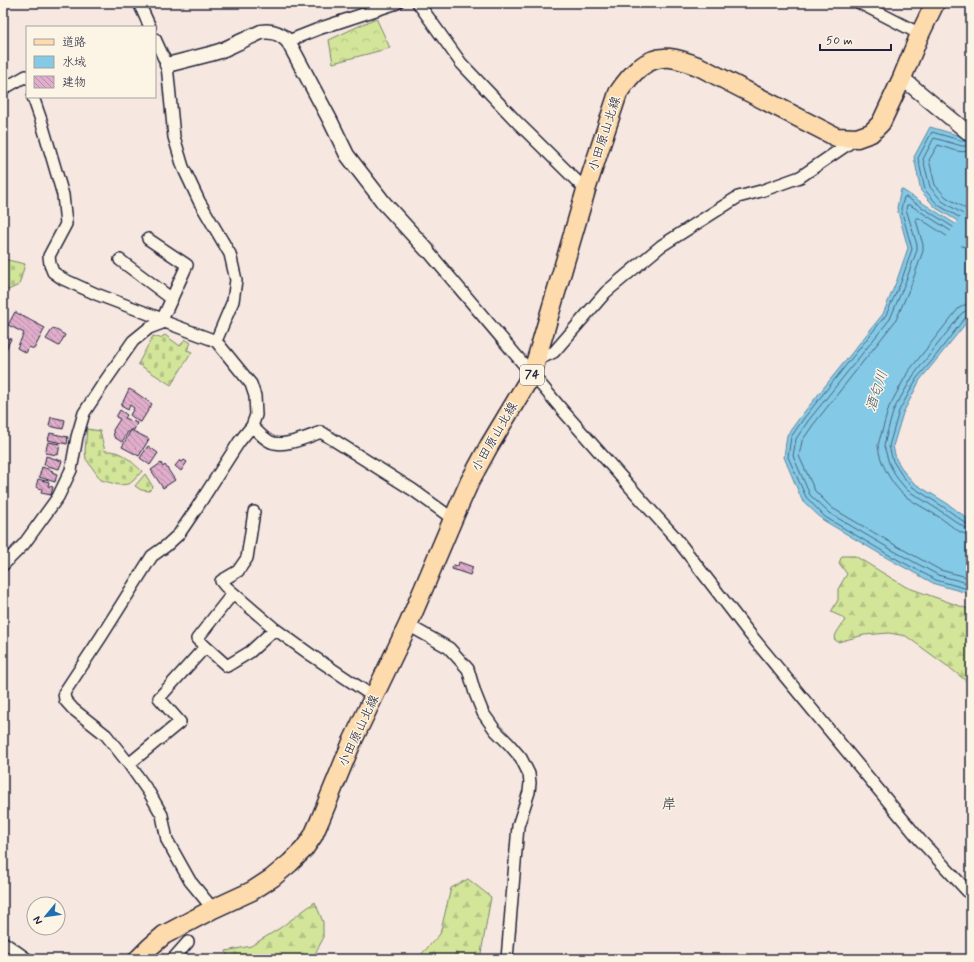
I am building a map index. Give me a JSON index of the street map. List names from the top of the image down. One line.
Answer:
{"streets":{"main road":["小田原山北線","74"]},"districts":["岸"],"water":["酒匂川"],"legend":["道路","水域","建物"],"scale_bar":"50 m","north":"bottom left"}
